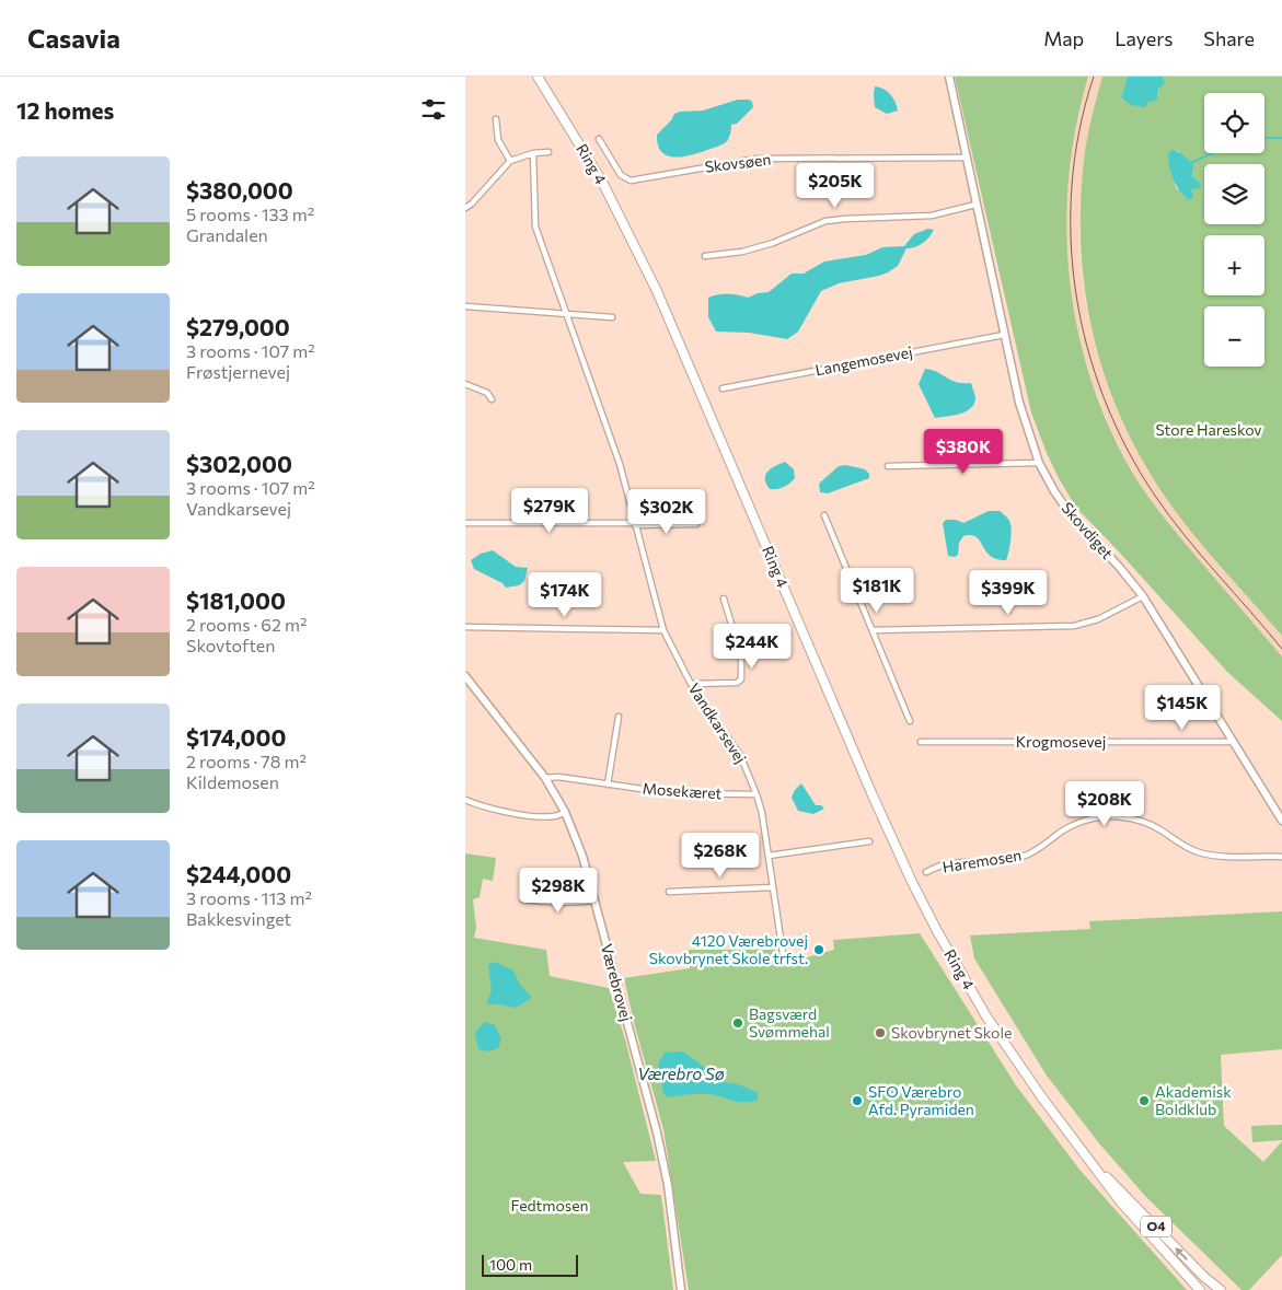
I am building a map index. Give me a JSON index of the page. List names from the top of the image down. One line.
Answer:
{"streets":{"main road":["Ring 4","O4"],"street":["Skovsøen","Langemosevej","Skovdiget","Vandkarsevej","Krogmosevej","Mosekæret","Haremosen","Værebrovej"]},"crossings":[["Skovsøen","Skovdiget"],["Langemosevej","Skovdiget"],["Skovdiget","Krogmosevej"],["Vandkarsevej","Mosekæret"],["Mosekæret","Værebrovej"]],"water":["Værebro Sø"],"parks":["Store Hareskov","Fedtmosen"],"places":["4120 Værebrovej Skovbrynet Skole trfst.","Bagsværd Svømmehal","Skovbrynet Skole","SFO Værebro Afd. Pyramiden","Akademisk Boldklub"],"scale_bar":"100 m","page":{"header":"Casavia","nav":["Map","Layers","Share"],"heading":"12 homes","map_buttons":["+","−"],"list":[{"name":"$380,000","note":"5 rooms · 133 m² · Grandalen"},{"name":"$279,000","note":"3 rooms · 107 m² · Frøstjernevej"},{"name":"$302,000","note":"3 rooms · 107 m² · Vandkarsevej"},{"name":"$181,000","note":"2 rooms · 62 m² · Skovtoften"},{"name":"$174,000","note":"2 rooms · 78 m² · Kildemosen"},{"name":"$244,000","note":"3 rooms · 113 m² · Bakkesvinget"}],"price":["$205K","$380K","$279K","$302K","$181K","$399K","$174K","$244K","$145K","$208K","$268K","$298K"],"scale":"100 m"}}
